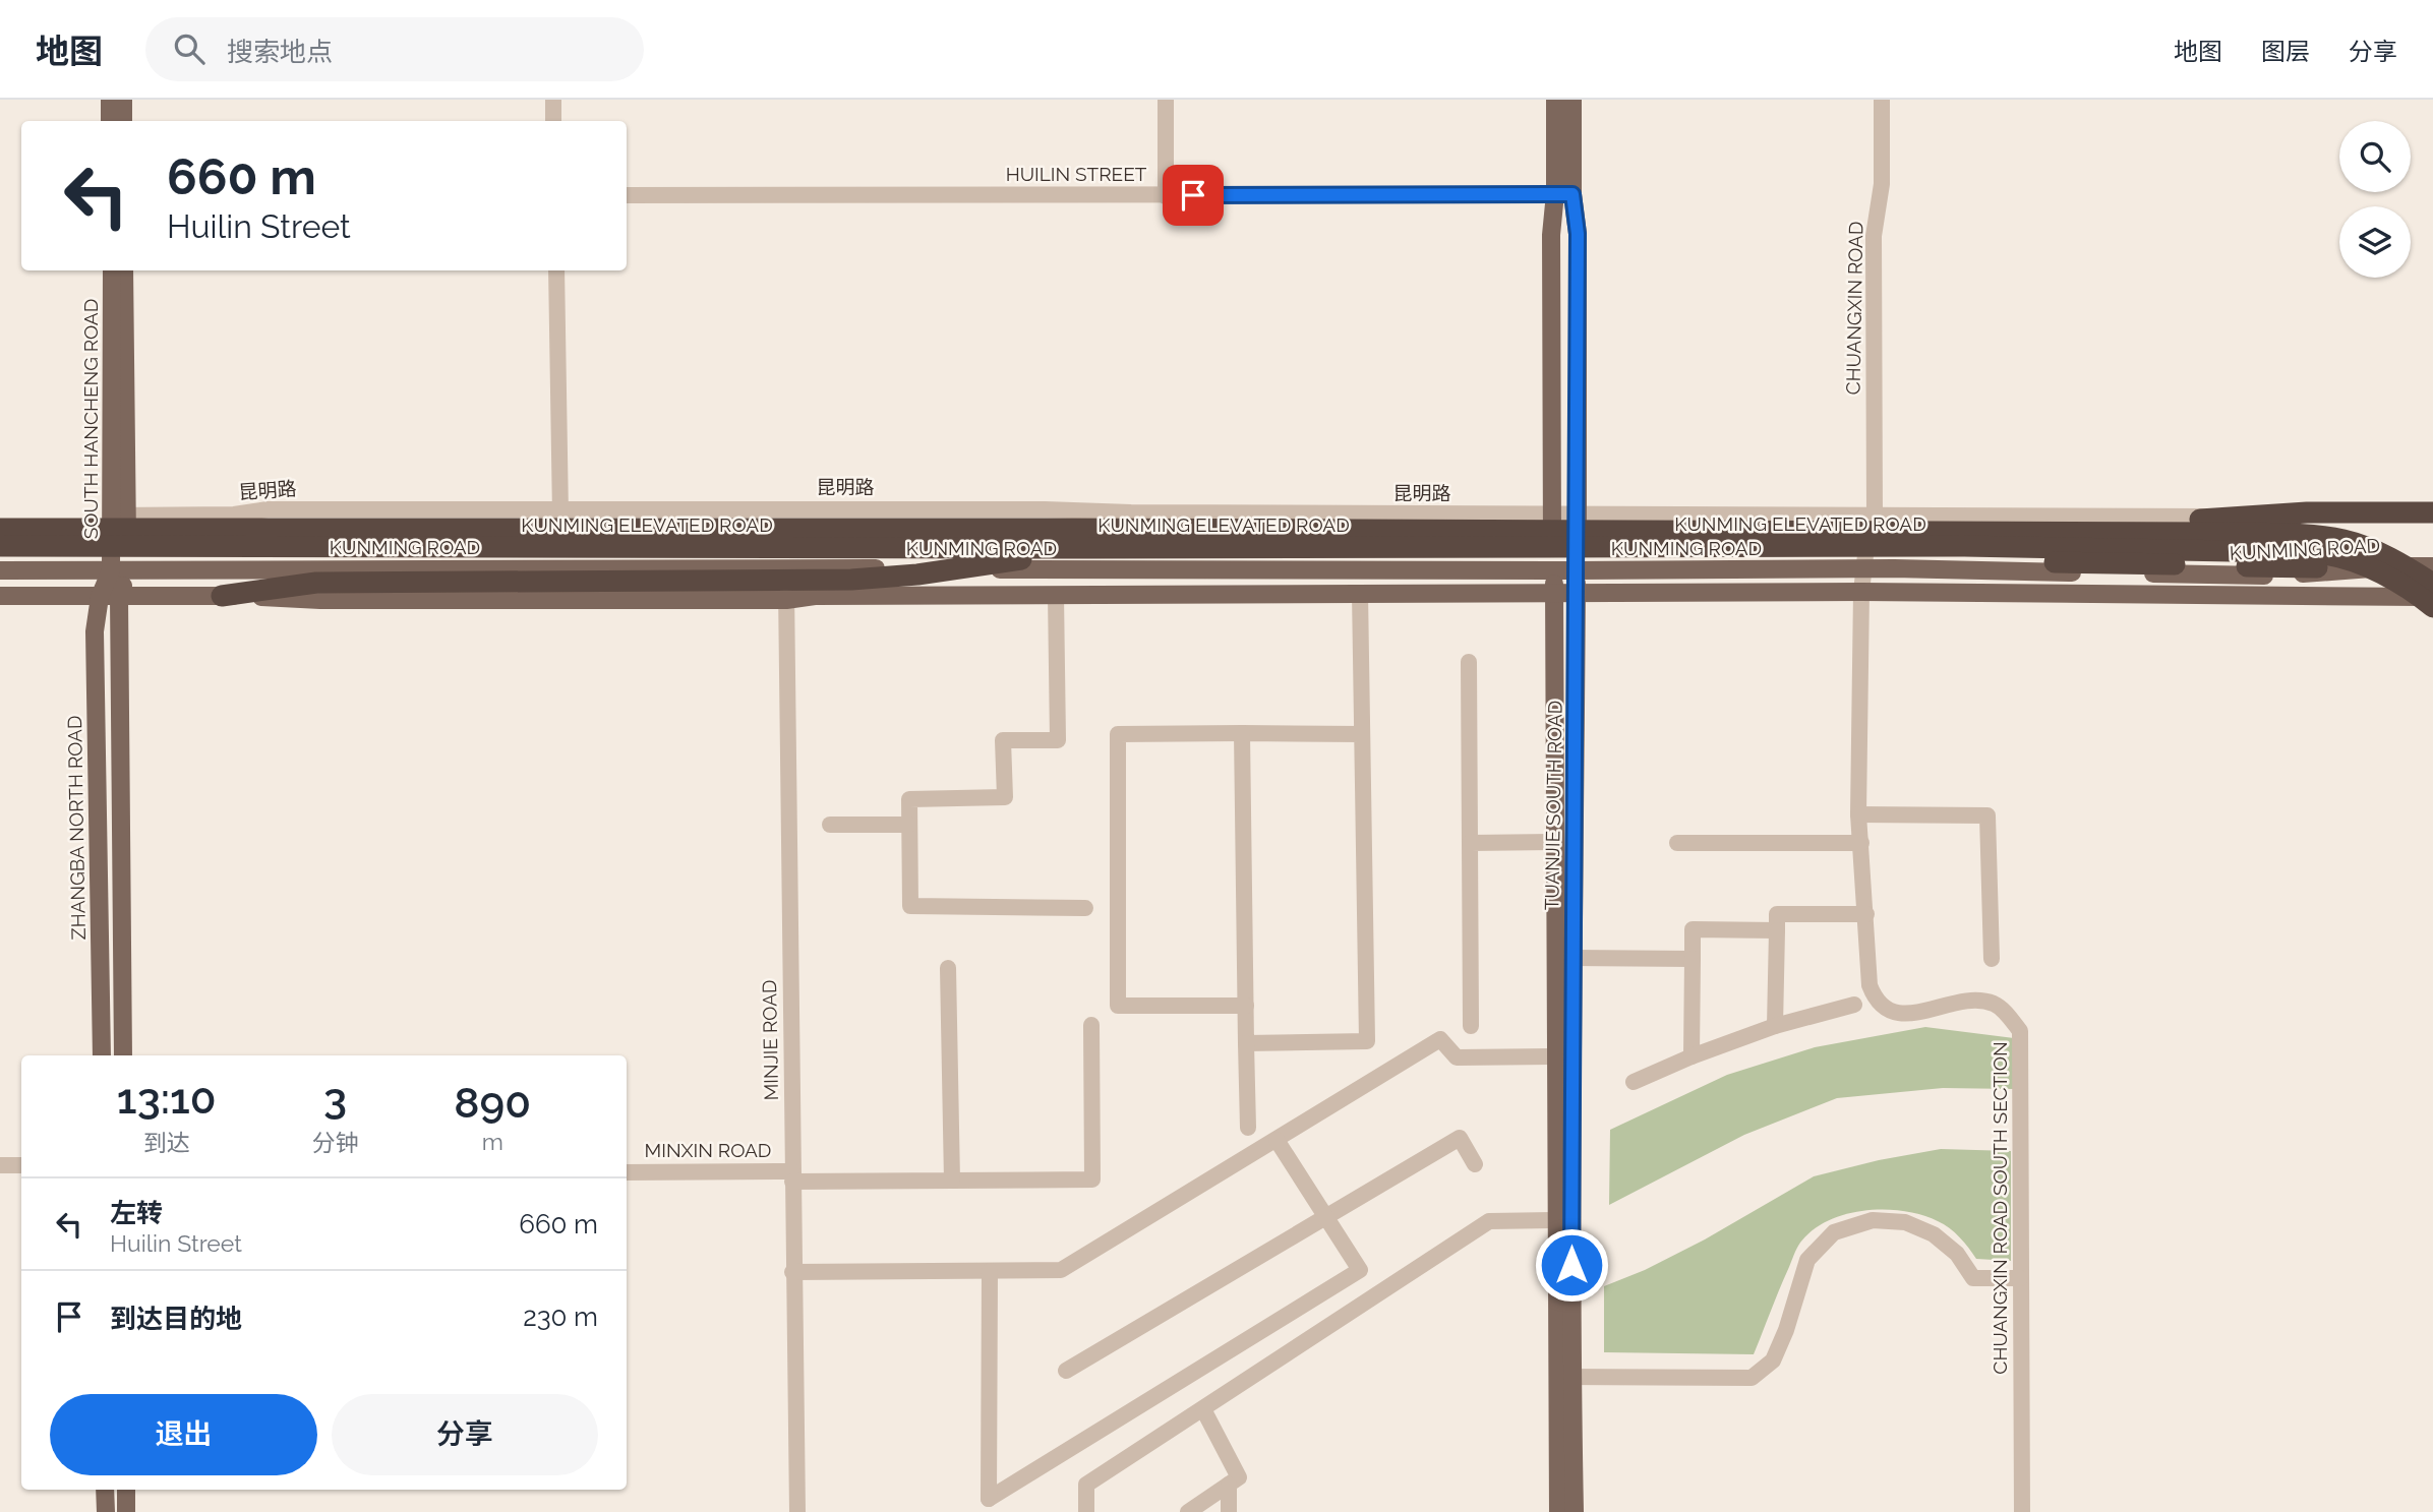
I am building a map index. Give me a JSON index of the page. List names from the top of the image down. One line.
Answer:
{"streets":{"highway":["KUNMING ELEVATED ROAD"],"main road":["SOUTH HANCHENG ROAD","KUNMING ROAD","TUANJIE SOUTH ROAD","ZHANGBA NORTH ROAD"],"street":["HUILIN STREET","CHUANGXIN ROAD","昆明路","MINJIE ROAD","MINXIN ROAD","CHUANGXIN ROAD SOUTH SECTION"]},"crossings":[["HUILIN STREET","TUANJIE SOUTH ROAD"],["CHUANGXIN ROAD","昆明路"],["CHUANGXIN ROAD","KUNMING ROAD"],["CHUANGXIN ROAD","CHUANGXIN ROAD SOUTH SECTION"],["SOUTH HANCHENG ROAD","昆明路"],["SOUTH HANCHENG ROAD","KUNMING ROAD"],["SOUTH HANCHENG ROAD","ZHANGBA NORTH ROAD"],["昆明路","TUANJIE SOUTH ROAD"],["KUNMING ROAD","TUANJIE SOUTH ROAD"],["KUNMING ROAD","ZHANGBA NORTH ROAD"],["KUNMING ROAD","MINJIE ROAD"],["KUNMING ROAD","CHUANGXIN ROAD SOUTH SECTION"],["MINJIE ROAD","MINXIN ROAD"]],"page":{"header":"地图","search":"搜索地点","nav":["地图","图层","分享"],"turn":["660 m","Huilin Street"],"eta":["13:10","到达","3","分钟","890","m"],"list":[{"name":"左转","note":"Huilin Street","value":"660 m"},{"name":"到达目的地","value":"230 m"}],"buttons":["退出","分享"]}}
